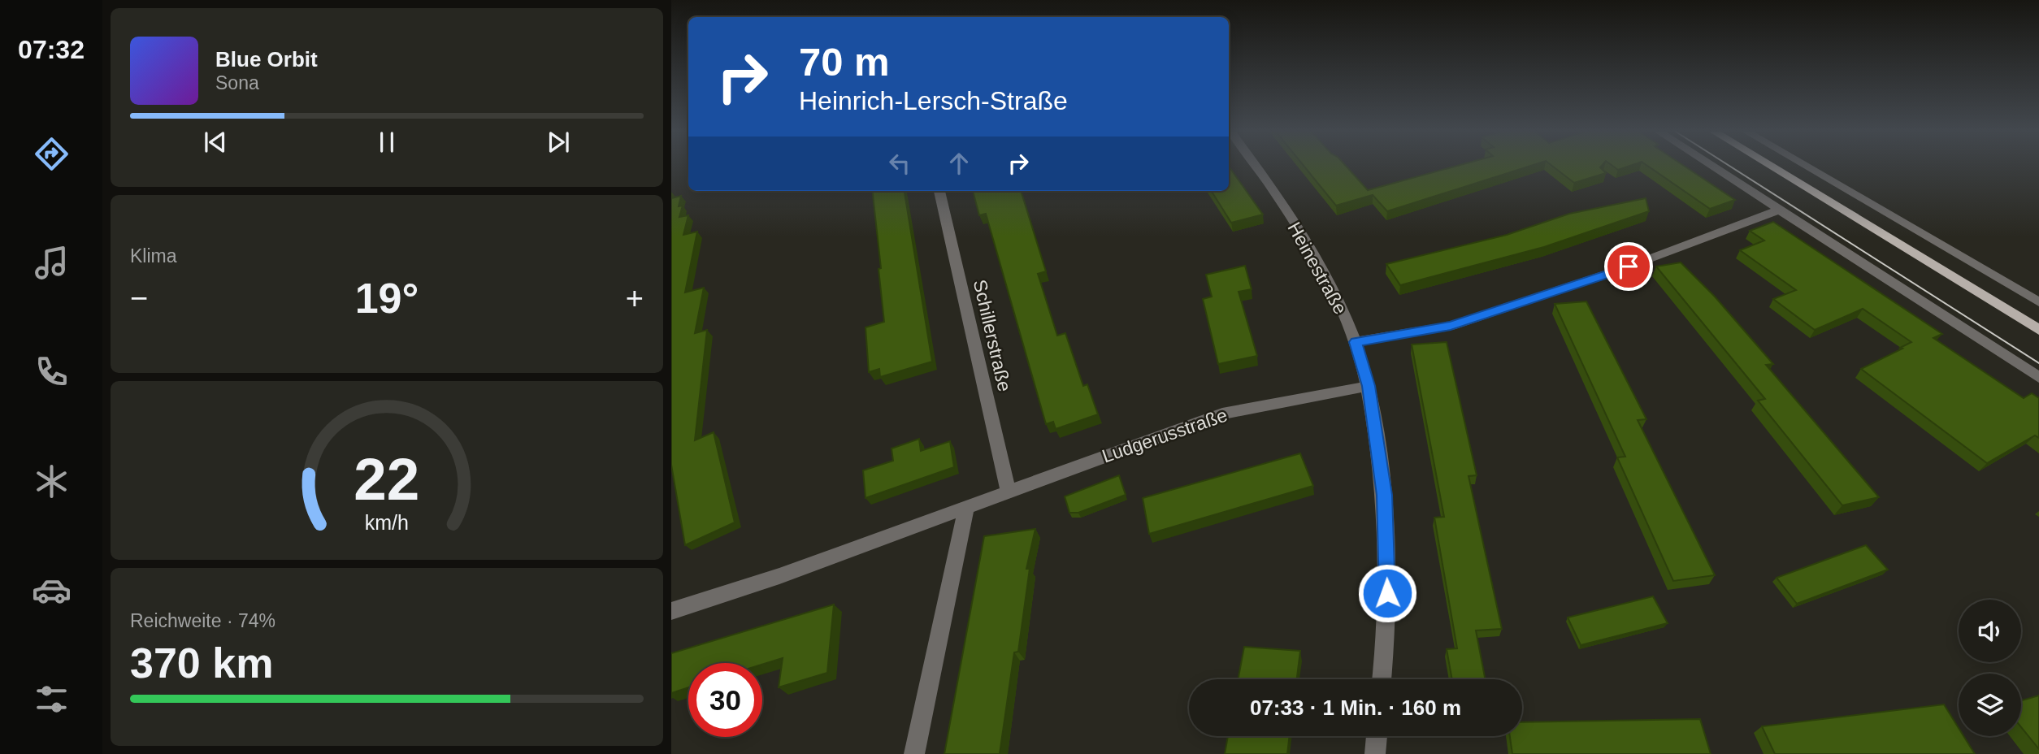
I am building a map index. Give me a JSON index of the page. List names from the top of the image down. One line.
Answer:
{"streets":{"street":["Heinestraße","Schillerstraße","Ludgerusstraße"]},"crossings":[["Heinestraße","Ludgerusstraße"],["Schillerstraße","Ludgerusstraße"]],"page":{"tabs":"07:32","turn":["70 m","Heinrich-Lersch-Straße"],"song":["Blue Orbit","Sona"],"tile":["Klima",["Reichweite · 74%","370 km"]],"heat":["−","19°","+"],"limit":"30","trip":"07:33 · 1 Min. · 160 m","gauge":["22","km/h"]}}
